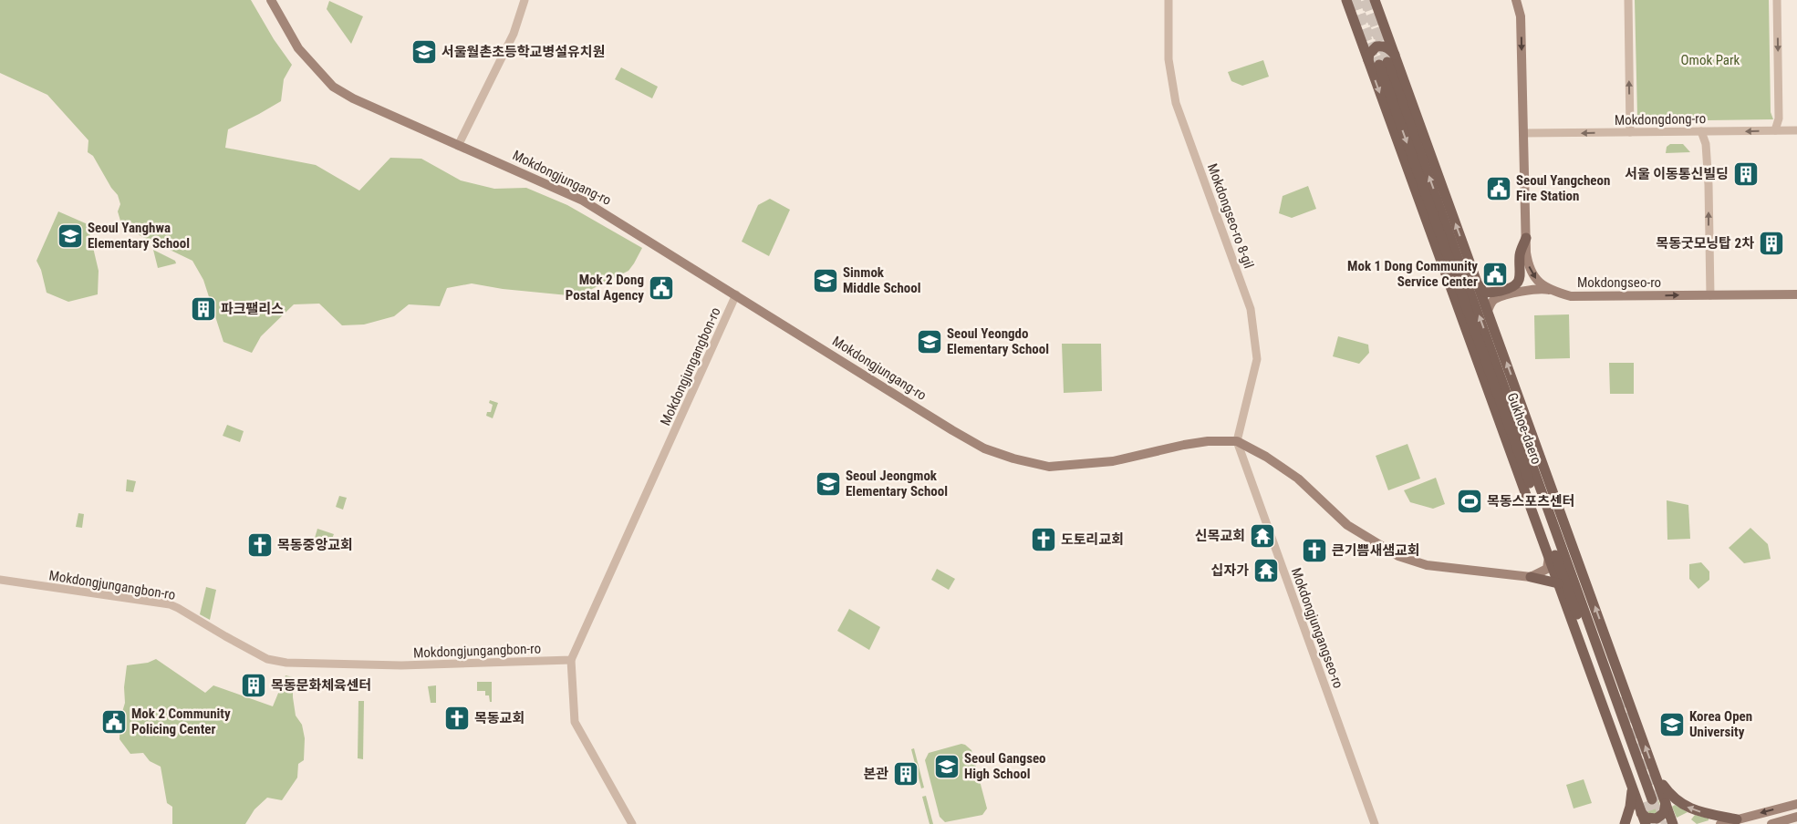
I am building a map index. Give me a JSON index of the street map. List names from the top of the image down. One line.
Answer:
{"streets":{"main road":["Mokdongjungang-ro","Mokdongseo-ro","Gukhoe-daero"],"street":["Mokdongdong-ro","Mokdongseo-ro 8-gil","Mokdongjungangbon-ro","Mokdongjungangseo-ro"]},"crossings":[["Mokdongdong-ro","Mokdongseo-ro"],["Mokdongjungang-ro","Mokdongseo-ro 8-gil"],["Mokdongjungang-ro","Mokdongjungangbon-ro"],["Mokdongjungang-ro","Mokdongjungangseo-ro"],["Mokdongseo-ro 8-gil","Mokdongjungangseo-ro"]],"one_way":["Mokdongdong-ro"],"parks":["Omok Park"],"places":{"school or university":["서울월촌초등학교병설유치원","Seoul Yanghwa Elementary School","Sinmok Middle School","Seoul Yeongdo Elementary School","Seoul Jeongmok Elementary School","Korea Open University","Seoul Gangseo High School"],"building":["서울 이동통신빌딩","목동굿모닝탑 2차","파크팰리스","목동문화체육센터","본관"],"public building":["Seoul Yangcheon Fire Station","Mok 1 Dong Community Service Center","Mok 2 Dong Postal Agency","Mok 2 Community Policing Center"],"sports":["목동스포츠센터"],"temple":["신목교회","십자가"],"church":["도토리교회","목동중앙교회","큰기쁨새샘교회","목동교회"]}}
